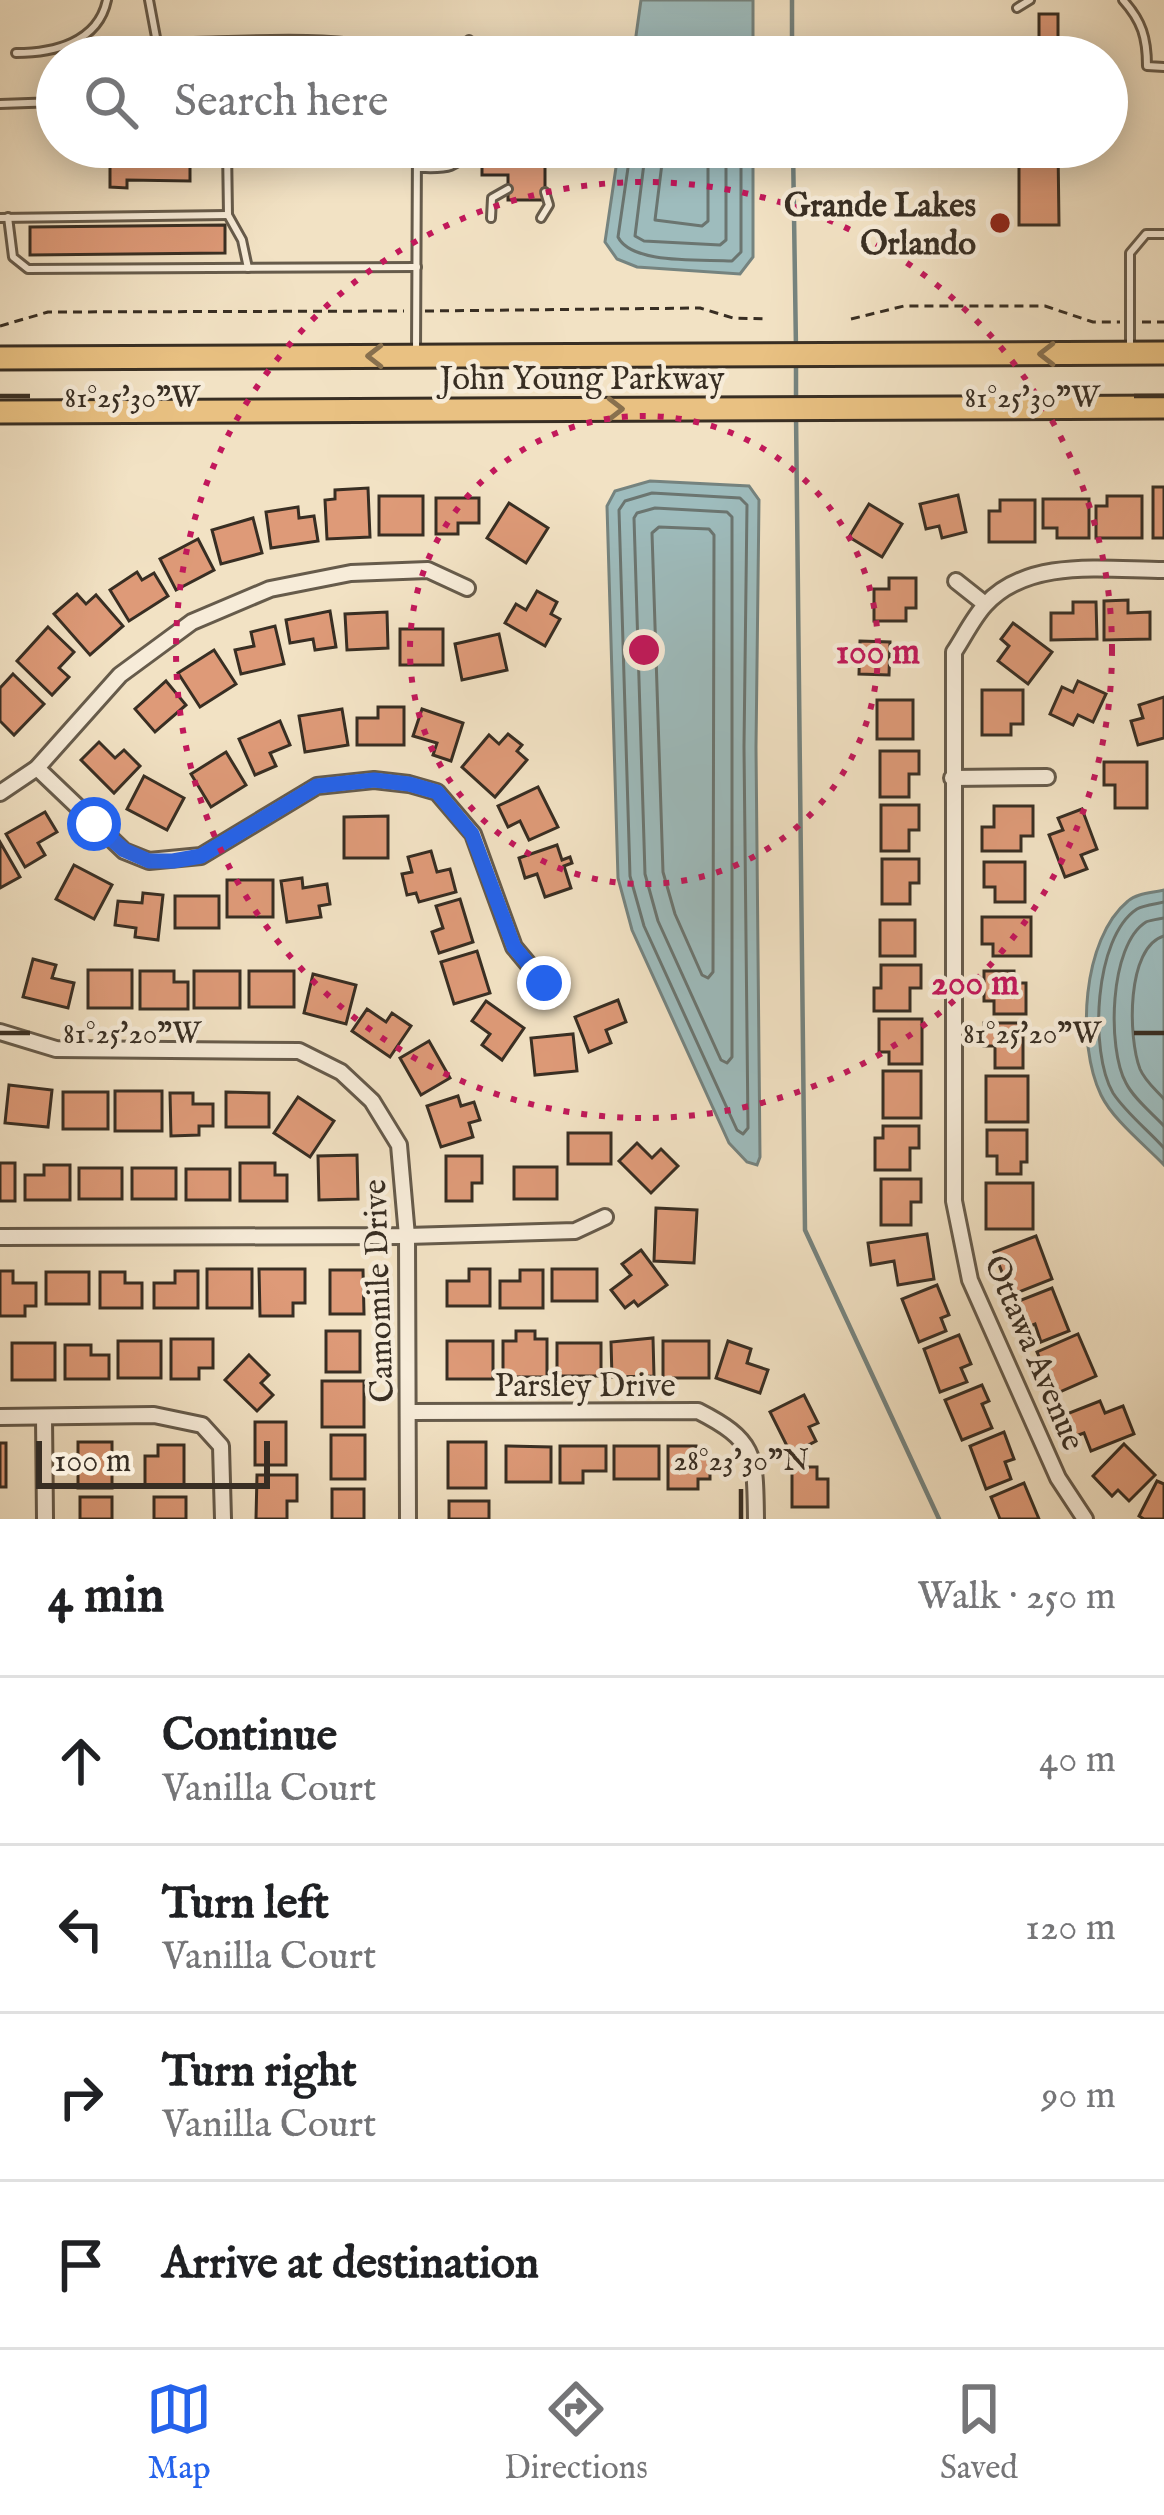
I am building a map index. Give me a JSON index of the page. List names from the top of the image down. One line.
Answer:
{"streets":{"highway":["John Young Parkway"],"street":["Camomile Drive","Ottawa Avenue","Parsley Drive"]},"crossings":[["Camomile Drive","Parsley Drive"]],"places":["Grande Lakes Orlando"],"scale_bar":"100 m","page":{"search":"Search here","scale":"100 m","heading":["4 min","Walk · 250 m"],"list":[["Continue","Vanilla Court","40 m"],["Turn left","Vanilla Court","120 m"],["Turn right","Vanilla Court","90 m"],"Arrive at destination"],"nav":["Map","Directions","Saved"]},"coordinates":["81°25'30\"W","81°25'20\"W","28°23'30\"N"],"rings":["100 m","200 m"]}
